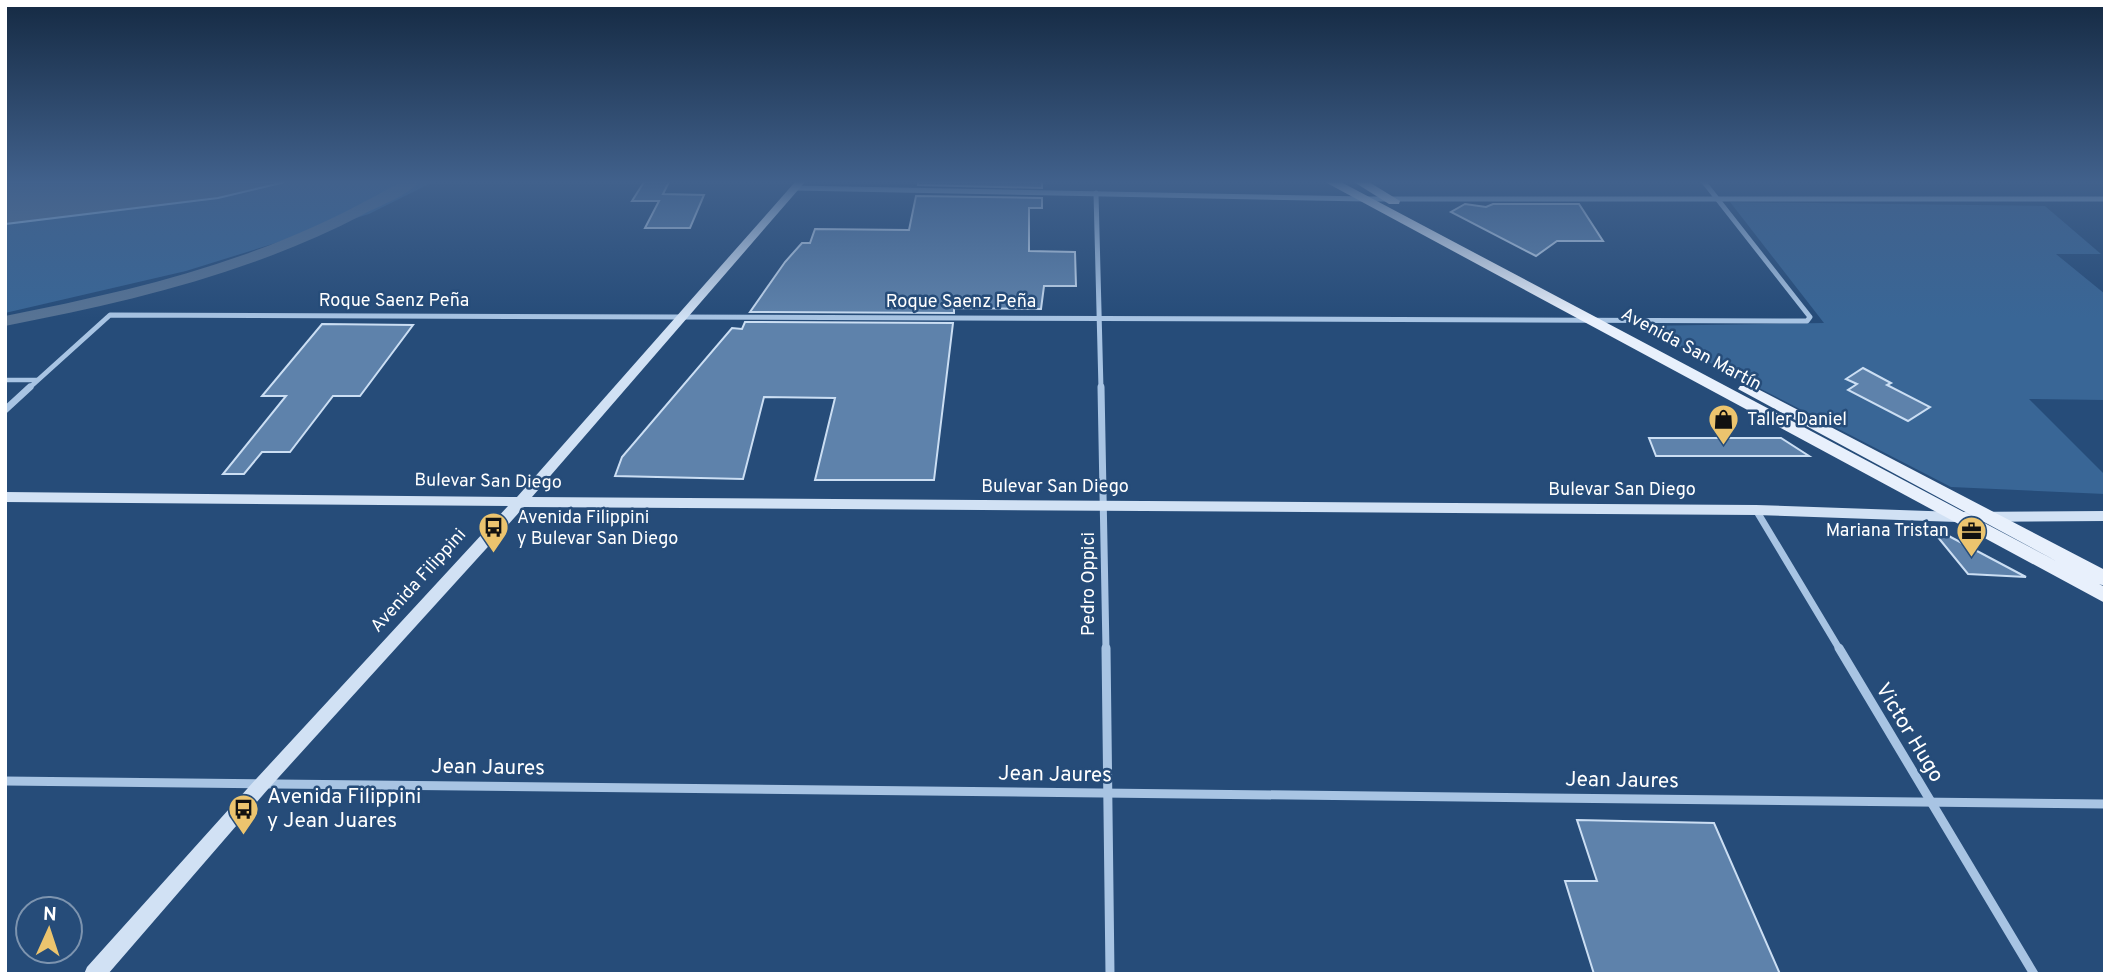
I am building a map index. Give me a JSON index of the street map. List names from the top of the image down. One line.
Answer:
{"streets":{"main road":["Avenida San Martín"],"street":["Roque Saenz Peña","Bulevar San Diego","Avenida Filippini","Pedro Oppici","Victor Hugo","Jean Jaures"]},"crossings":[["Roque Saenz Peña","Avenida San Martín"],["Roque Saenz Peña","Avenida Filippini"],["Roque Saenz Peña","Pedro Oppici"],["Avenida San Martín","Bulevar San Diego"],["Bulevar San Diego","Avenida Filippini"],["Bulevar San Diego","Pedro Oppici"],["Bulevar San Diego","Victor Hugo"],["Avenida Filippini","Jean Jaures"],["Pedro Oppici","Jean Jaures"],["Victor Hugo","Jean Jaures"]],"places":{"shop":["Taller Daniel"],"bus stop":["Avenida Filippini y Bulevar San Diego","Avenida Filippini y Jean Juares"],"office":["Mariana Tristan"]},"north":"top"}
